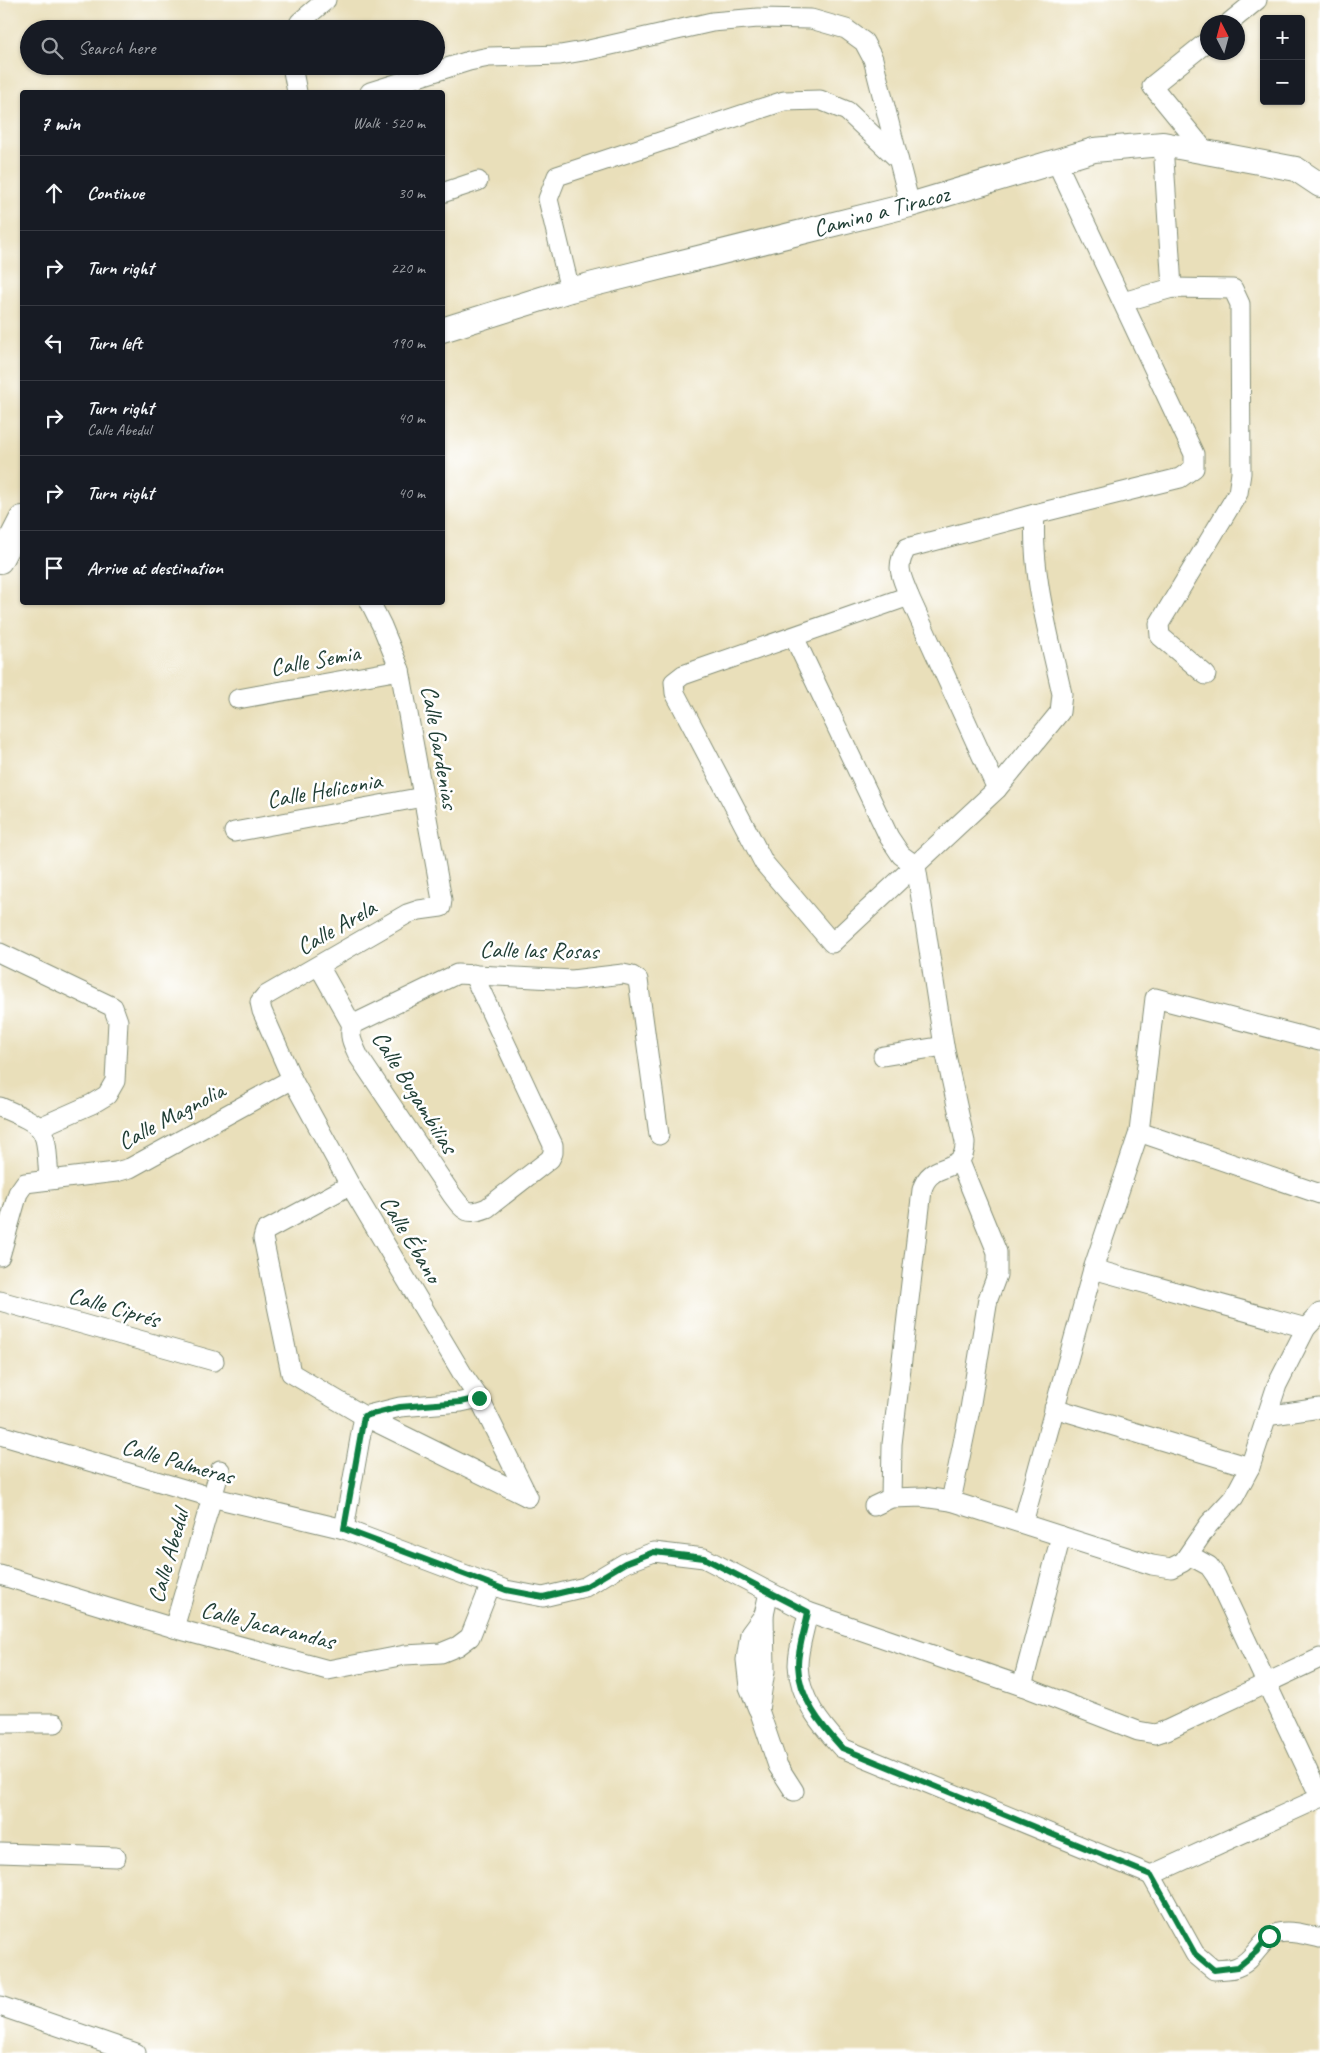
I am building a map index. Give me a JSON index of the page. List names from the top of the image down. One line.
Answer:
{"streets":{"street":["Camino a Tiracoz","Calle Semia","Calle Gardenias","Calle Heliconia","Calle Arela","Calle las Rosas","Calle Bugambilias","Calle Magnolia","Calle Ébano","Calle Ciprés","Calle Palmeras","Calle Abedul","Calle Jacarandas"]},"crossings":[["Calle Semia","Calle Gardenias"],["Calle Gardenias","Calle Heliconia"],["Calle Gardenias","Calle Arela"],["Calle Arela","Calle Bugambilias"],["Calle Arela","Calle Ébano"],["Calle las Rosas","Calle Bugambilias"],["Calle Magnolia","Calle Ébano"],["Calle Palmeras","Calle Abedul"],["Calle Palmeras","Calle Jacarandas"],["Calle Abedul","Calle Jacarandas"]],"north":"top","page":{"map_buttons":["+","−"],"search":"Search here","heading":["7 min","Walk · 520 m"],"list":[["Continue","30 m"],["Turn right","220 m"],["Turn left","190 m"],["Turn right","Calle Abedul","40 m"],["Turn right","40 m"],"Arrive at destination"]}}
